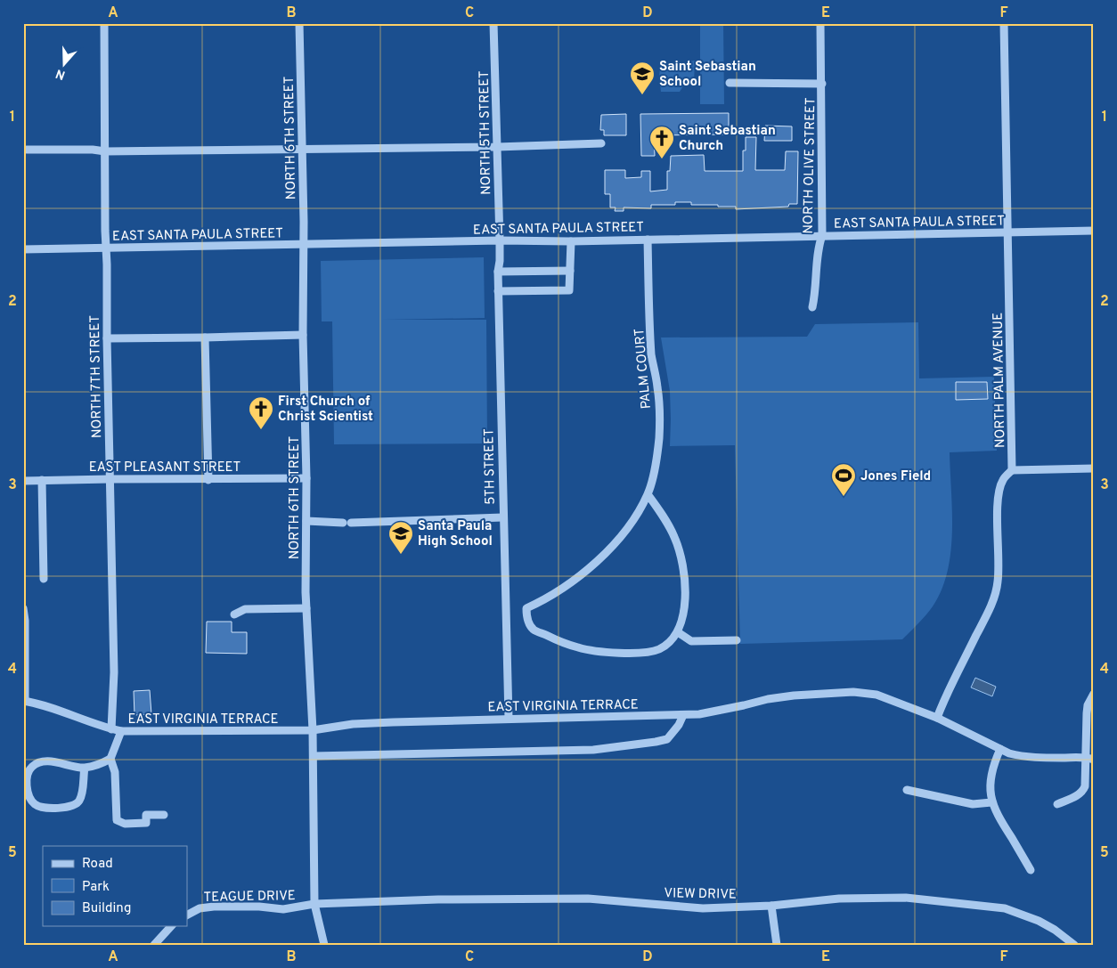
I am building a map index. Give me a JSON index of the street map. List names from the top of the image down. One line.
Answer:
{"streets":{"street":["NORTH 5TH STREET","NORTH 6TH STREET","NORTH OLIVE STREET","EAST SANTA PAULA STREET","PALM COURT","NORTH 7TH STREET","NORTH PALM AVENUE","EAST PLEASANT STREET","5TH STREET","EAST VIRGINIA TERRACE","VIEW DRIVE","TEAGUE DRIVE"]},"crossings":[["NORTH 5TH STREET","EAST SANTA PAULA STREET"],["NORTH 5TH STREET","5TH STREET"],["NORTH 6TH STREET","EAST SANTA PAULA STREET"],["NORTH 6TH STREET","EAST PLEASANT STREET"],["NORTH 6TH STREET","EAST VIRGINIA TERRACE"],["NORTH 6TH STREET","VIEW DRIVE"],["NORTH 6TH STREET","TEAGUE DRIVE"],["NORTH OLIVE STREET","EAST SANTA PAULA STREET"],["EAST SANTA PAULA STREET","PALM COURT"],["EAST SANTA PAULA STREET","NORTH 7TH STREET"],["EAST SANTA PAULA STREET","NORTH PALM AVENUE"],["EAST SANTA PAULA STREET","5TH STREET"],["NORTH 7TH STREET","EAST PLEASANT STREET"],["NORTH 7TH STREET","EAST VIRGINIA TERRACE"],["5TH STREET","EAST VIRGINIA TERRACE"],["VIEW DRIVE","TEAGUE DRIVE"]],"places":{"school or university":["Saint Sebastian School","Santa Paula High School"],"church":["Saint Sebastian Church","First Church of Christ Scientist"],"sports":["Jones Field"]},"legend":["Road","Park","Building"],"north":"bottom","grid":{"columns":["A","B","C","D","E","F"],"rows":["1","2","3","4","5"]}}
